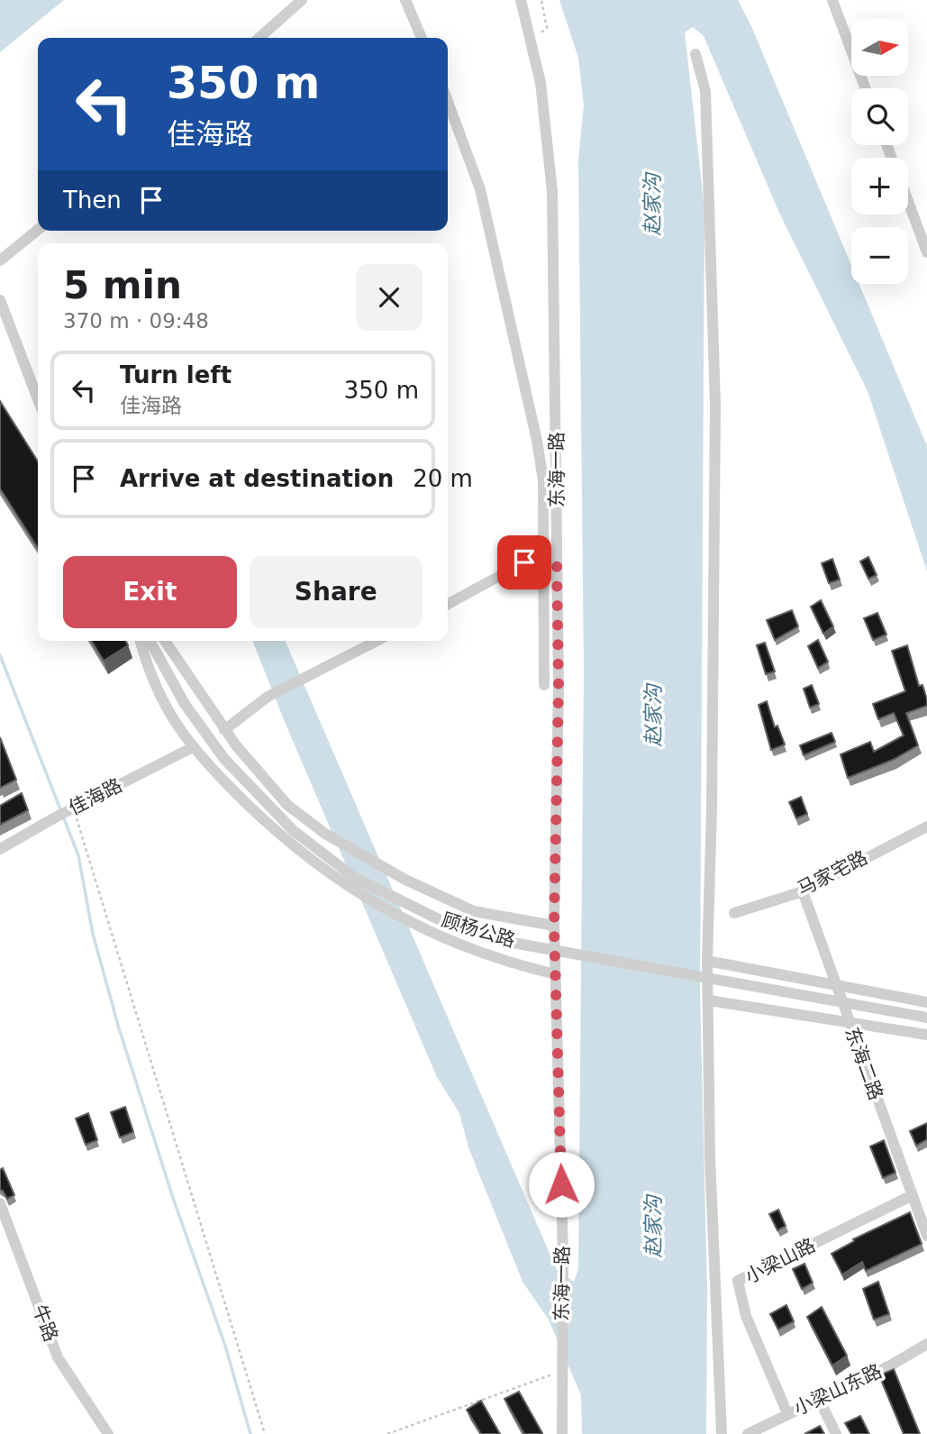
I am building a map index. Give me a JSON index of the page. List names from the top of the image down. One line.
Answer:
{"streets":{"street":["东海一路","佳海路","马家宅路","顾杨公路","东海二路","小梁山路","牛路","小梁山东路"]},"crossings":[["马家宅路","东海二路"],["东海二路","小梁山路"],["小梁山路","小梁山东路"]],"water":["赵家沟"],"north":"right","page":{"map_buttons":["+","−"],"turn":["350 m","佳海路"],"then":"Then","heading":["5 min","370 m · 09:48"],"list":[{"name":"Turn left","note":"佳海路","value":"350 m"},{"name":"Arrive at destination","value":"20 m"}],"buttons":["Exit","Share"]}}
